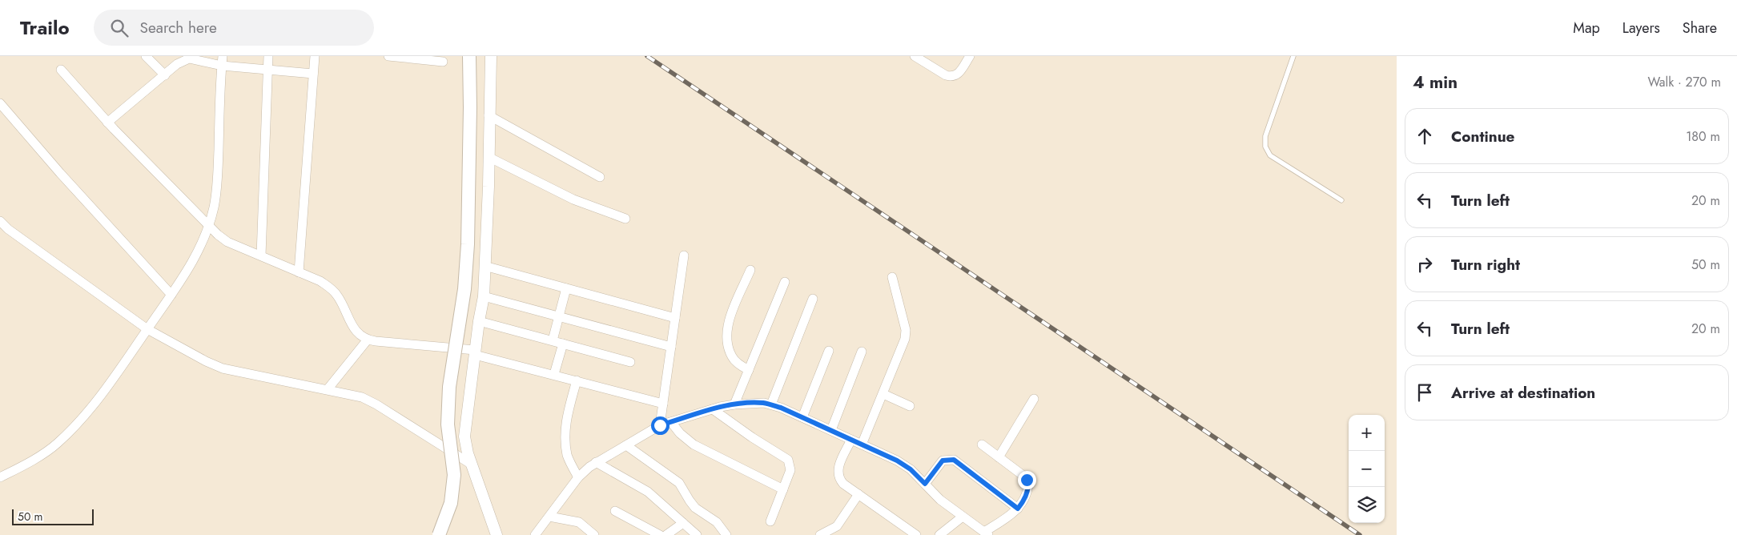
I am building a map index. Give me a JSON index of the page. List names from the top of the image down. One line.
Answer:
{"scale_bar":"50 m","page":{"header":"Trailo","search":"Search here","nav":["Map","Layers","Share"],"heading":["4 min","Walk · 270 m"],"list":[["Continue","180 m"],["Turn left","20 m"],["Turn right","50 m"],["Turn left","20 m"],"Arrive at destination"],"map_buttons":["+","−"],"scale":"50 m"}}
